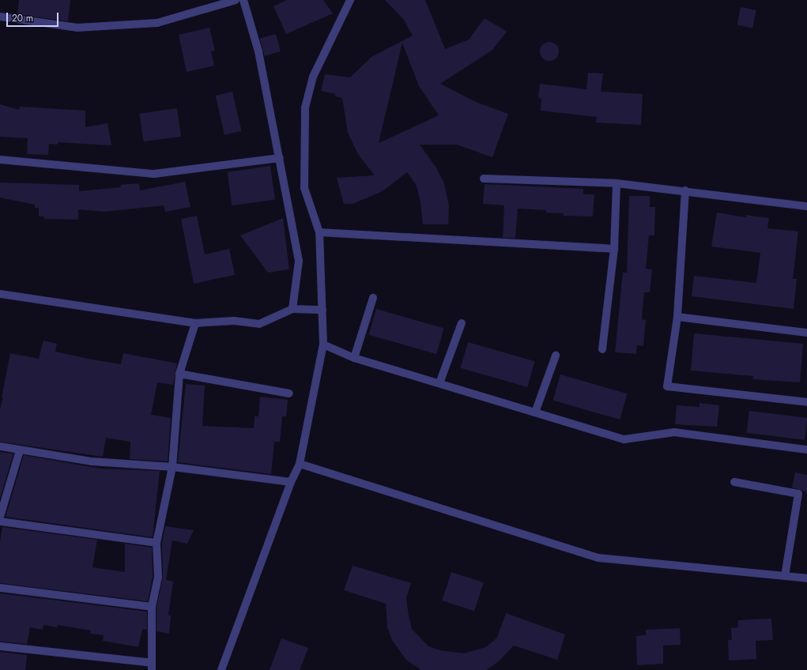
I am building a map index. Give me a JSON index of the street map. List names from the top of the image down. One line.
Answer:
{"scale_bar":"20 m"}
